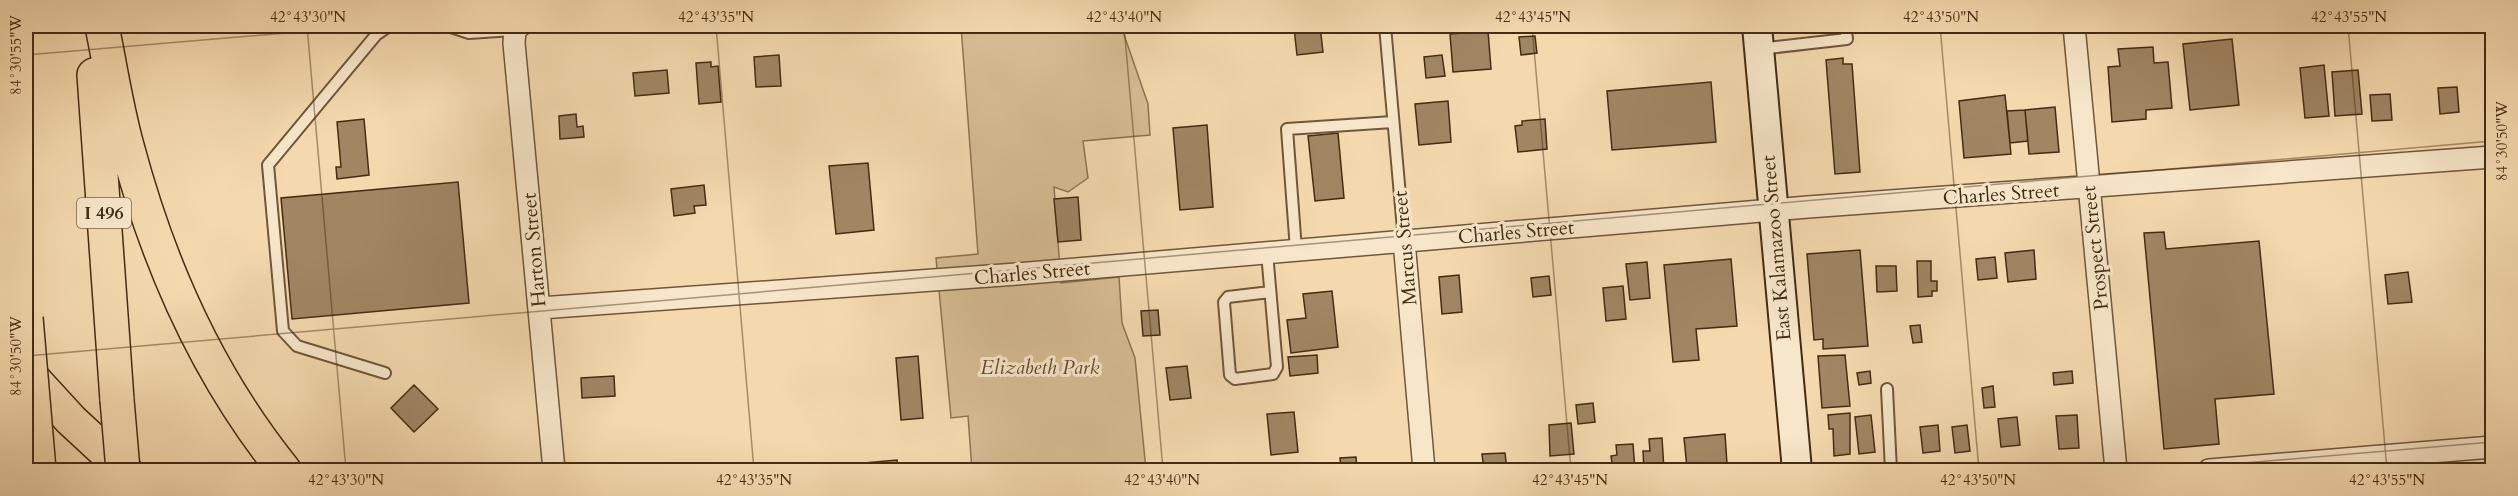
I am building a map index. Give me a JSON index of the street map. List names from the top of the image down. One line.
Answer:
{"streets":{"highway":["I 496"],"street":["Charles Street","Marcus Street","East Kalamazoo Street","Prospect Street","Harton Street"]},"crossings":[["Charles Street","Marcus Street"],["Charles Street","East Kalamazoo Street"],["Charles Street","Prospect Street"],["Charles Street","Harton Street"]],"parks":["Elizabeth Park"],"coordinates":["42°43'30\"N","42°43'35\"N","42°43'40\"N","42°43'45\"N","42°43'50\"N","42°43'55\"N","84°30'55\"W","84°30'50\"W"]}
